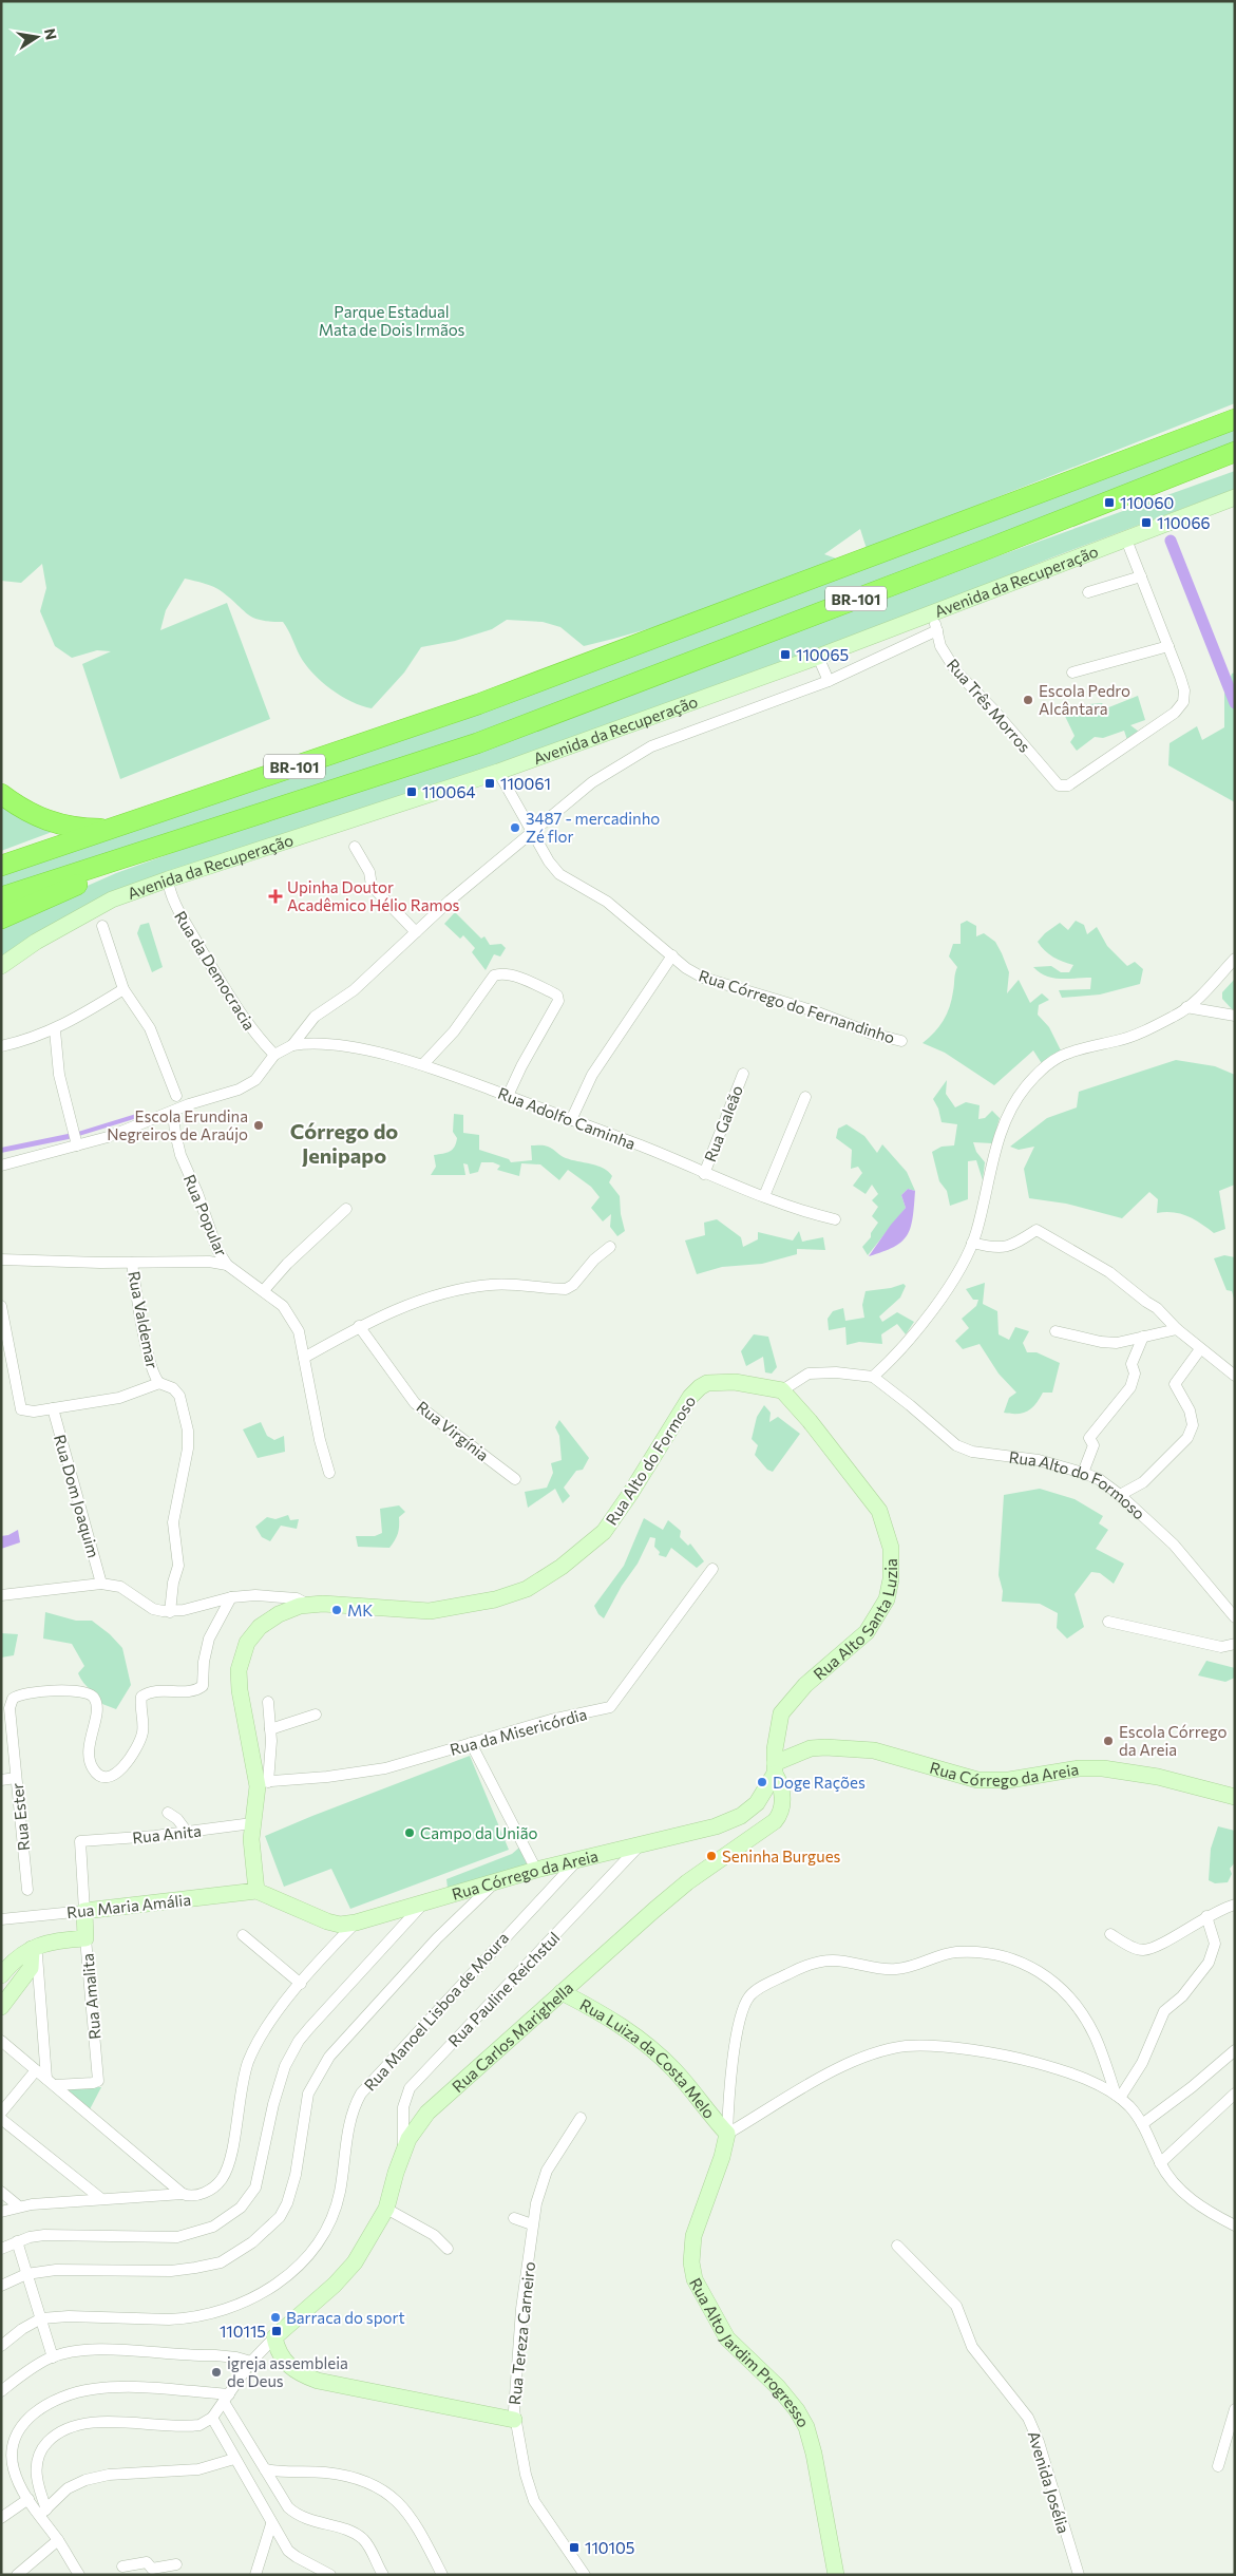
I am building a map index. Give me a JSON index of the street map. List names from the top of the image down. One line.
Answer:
{"streets":{"highway":["BR-101"],"street":["Avenida da Recuperação","Rua Três Morros","Rua da Democracia","Rua Córrego do Fernandinho","Rua Adolfo Caminha","Rua Galeão","Rua Popular","Rua Valdemar","Rua Virgínia","Rua Alto do Formoso","Rua Dom Joaquim","Rua Alto Santa Luzia","Rua da Misericórdia","Rua Córrego da Areia","Rua Ester","Rua Anita","Rua Maria Amália","Rua Pauline Reichstul","Rua Amalita","Rua Manoel Lisboa de Moura","Rua Carlos Marighella","Rua Luiza da Costa Melo","Rua Tereza Carneiro","Rua Alto Jardim Progresso","Avenida Josélia"]},"crossings":[["Avenida da Recuperação","Rua Três Morros"],["Avenida da Recuperação","Rua da Democracia"],["Avenida da Recuperação","Rua Córrego do Fernandinho"],["Rua Adolfo Caminha","Rua Galeão"],["Rua Alto do Formoso","Rua Alto Santa Luzia"],["Rua Alto Santa Luzia","Rua Córrego da Areia"],["Rua Alto Santa Luzia","Rua Carlos Marighella"],["Rua Córrego da Areia","Rua Maria Amália"],["Rua Córrego da Areia","Rua Pauline Reichstul"],["Rua Córrego da Areia","Rua Manoel Lisboa de Moura"],["Rua Córrego da Areia","Rua Carlos Marighella"],["Rua Anita","Rua Maria Amália"],["Rua Anita","Rua Amalita"],["Rua Maria Amália","Rua Amalita"],["Rua Pauline Reichstul","Rua Carlos Marighella"],["Rua Carlos Marighella","Rua Luiza da Costa Melo"],["Rua Luiza da Costa Melo","Rua Alto Jardim Progresso"]],"districts":["Córrego do Jenipapo"],"parks":["Parque Estadual Mata de Dois Irmãos"],"places":{"transit":["110060","110066","110065","110061","110064","110115","110105"],"other":["Escola Pedro Alcântara","3487 - mercadinho Zé flor","Escola Erundina Negreiros de Araújo","MK","Escola Córrego da Areia","Doge Rações","Campo da União","Seninha Burgues","Barraca do sport","igreja assembleia de Deus"],"health":["Upinha Doutor Acadêmico Hélio Ramos"]},"north":"right"}
